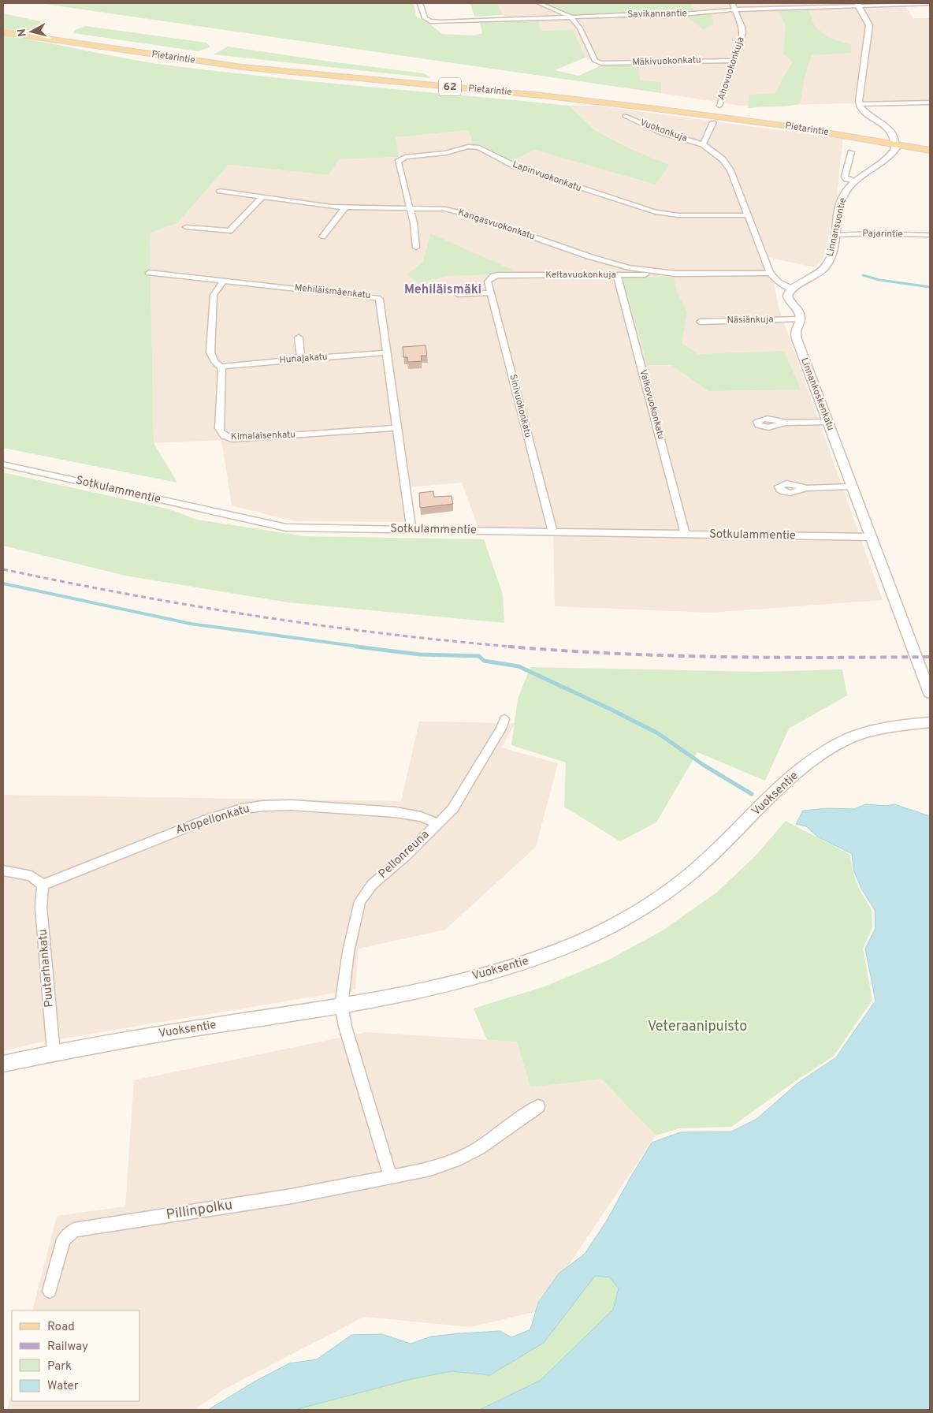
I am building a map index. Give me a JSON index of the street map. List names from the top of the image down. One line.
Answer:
{"streets":{"main road":["Pietarintie","62"],"street":["Savikannantie","Mäkivuokonkatu","Ahovuokonkuja","Vuokonkuja","Lapinvuokonkatu","Kangasvuokonkatu","Linnansuontie","Pajarintie","Keltavuokonkuja","Mehiläismäenkatu","Näsiänkuja","Hunajakatu","Linnankoskenkatu","Valkovuokonkatu","Sinivuokonkatu","Kimalaisenkatu","Sotkulammentie","Vuoksentie","Ahopellonkatu","Pellonreuna","Puutarhankatu","Pillinpolku"]},"crossings":[["Savikannantie","Mäkivuokonkatu"],["Savikannantie","Ahovuokonkuja"],["Pietarintie","Linnansuontie"],["Mäkivuokonkatu","Ahovuokonkuja"],["Lapinvuokonkatu","Kangasvuokonkatu"],["Kangasvuokonkatu","Keltavuokonkuja"],["Linnansuontie","Pajarintie"],["Keltavuokonkuja","Valkovuokonkatu"],["Keltavuokonkuja","Sinivuokonkatu"],["Mehiläismäenkatu","Hunajakatu"],["Mehiläismäenkatu","Kimalaisenkatu"],["Mehiläismäenkatu","Sotkulammentie"],["Näsiänkuja","Linnankoskenkatu"],["Hunajakatu","Kimalaisenkatu"],["Linnankoskenkatu","Sotkulammentie"],["Valkovuokonkatu","Sotkulammentie"],["Sinivuokonkatu","Sotkulammentie"],["Vuoksentie","Pellonreuna"],["Vuoksentie","Puutarhankatu"],["Ahopellonkatu","Pellonreuna"],["Ahopellonkatu","Puutarhankatu"]],"districts":["Mehiläismäki"],"parks":["Veteraanipuisto"],"legend":["Road","Railway","Park","Water"],"north":"left"}
